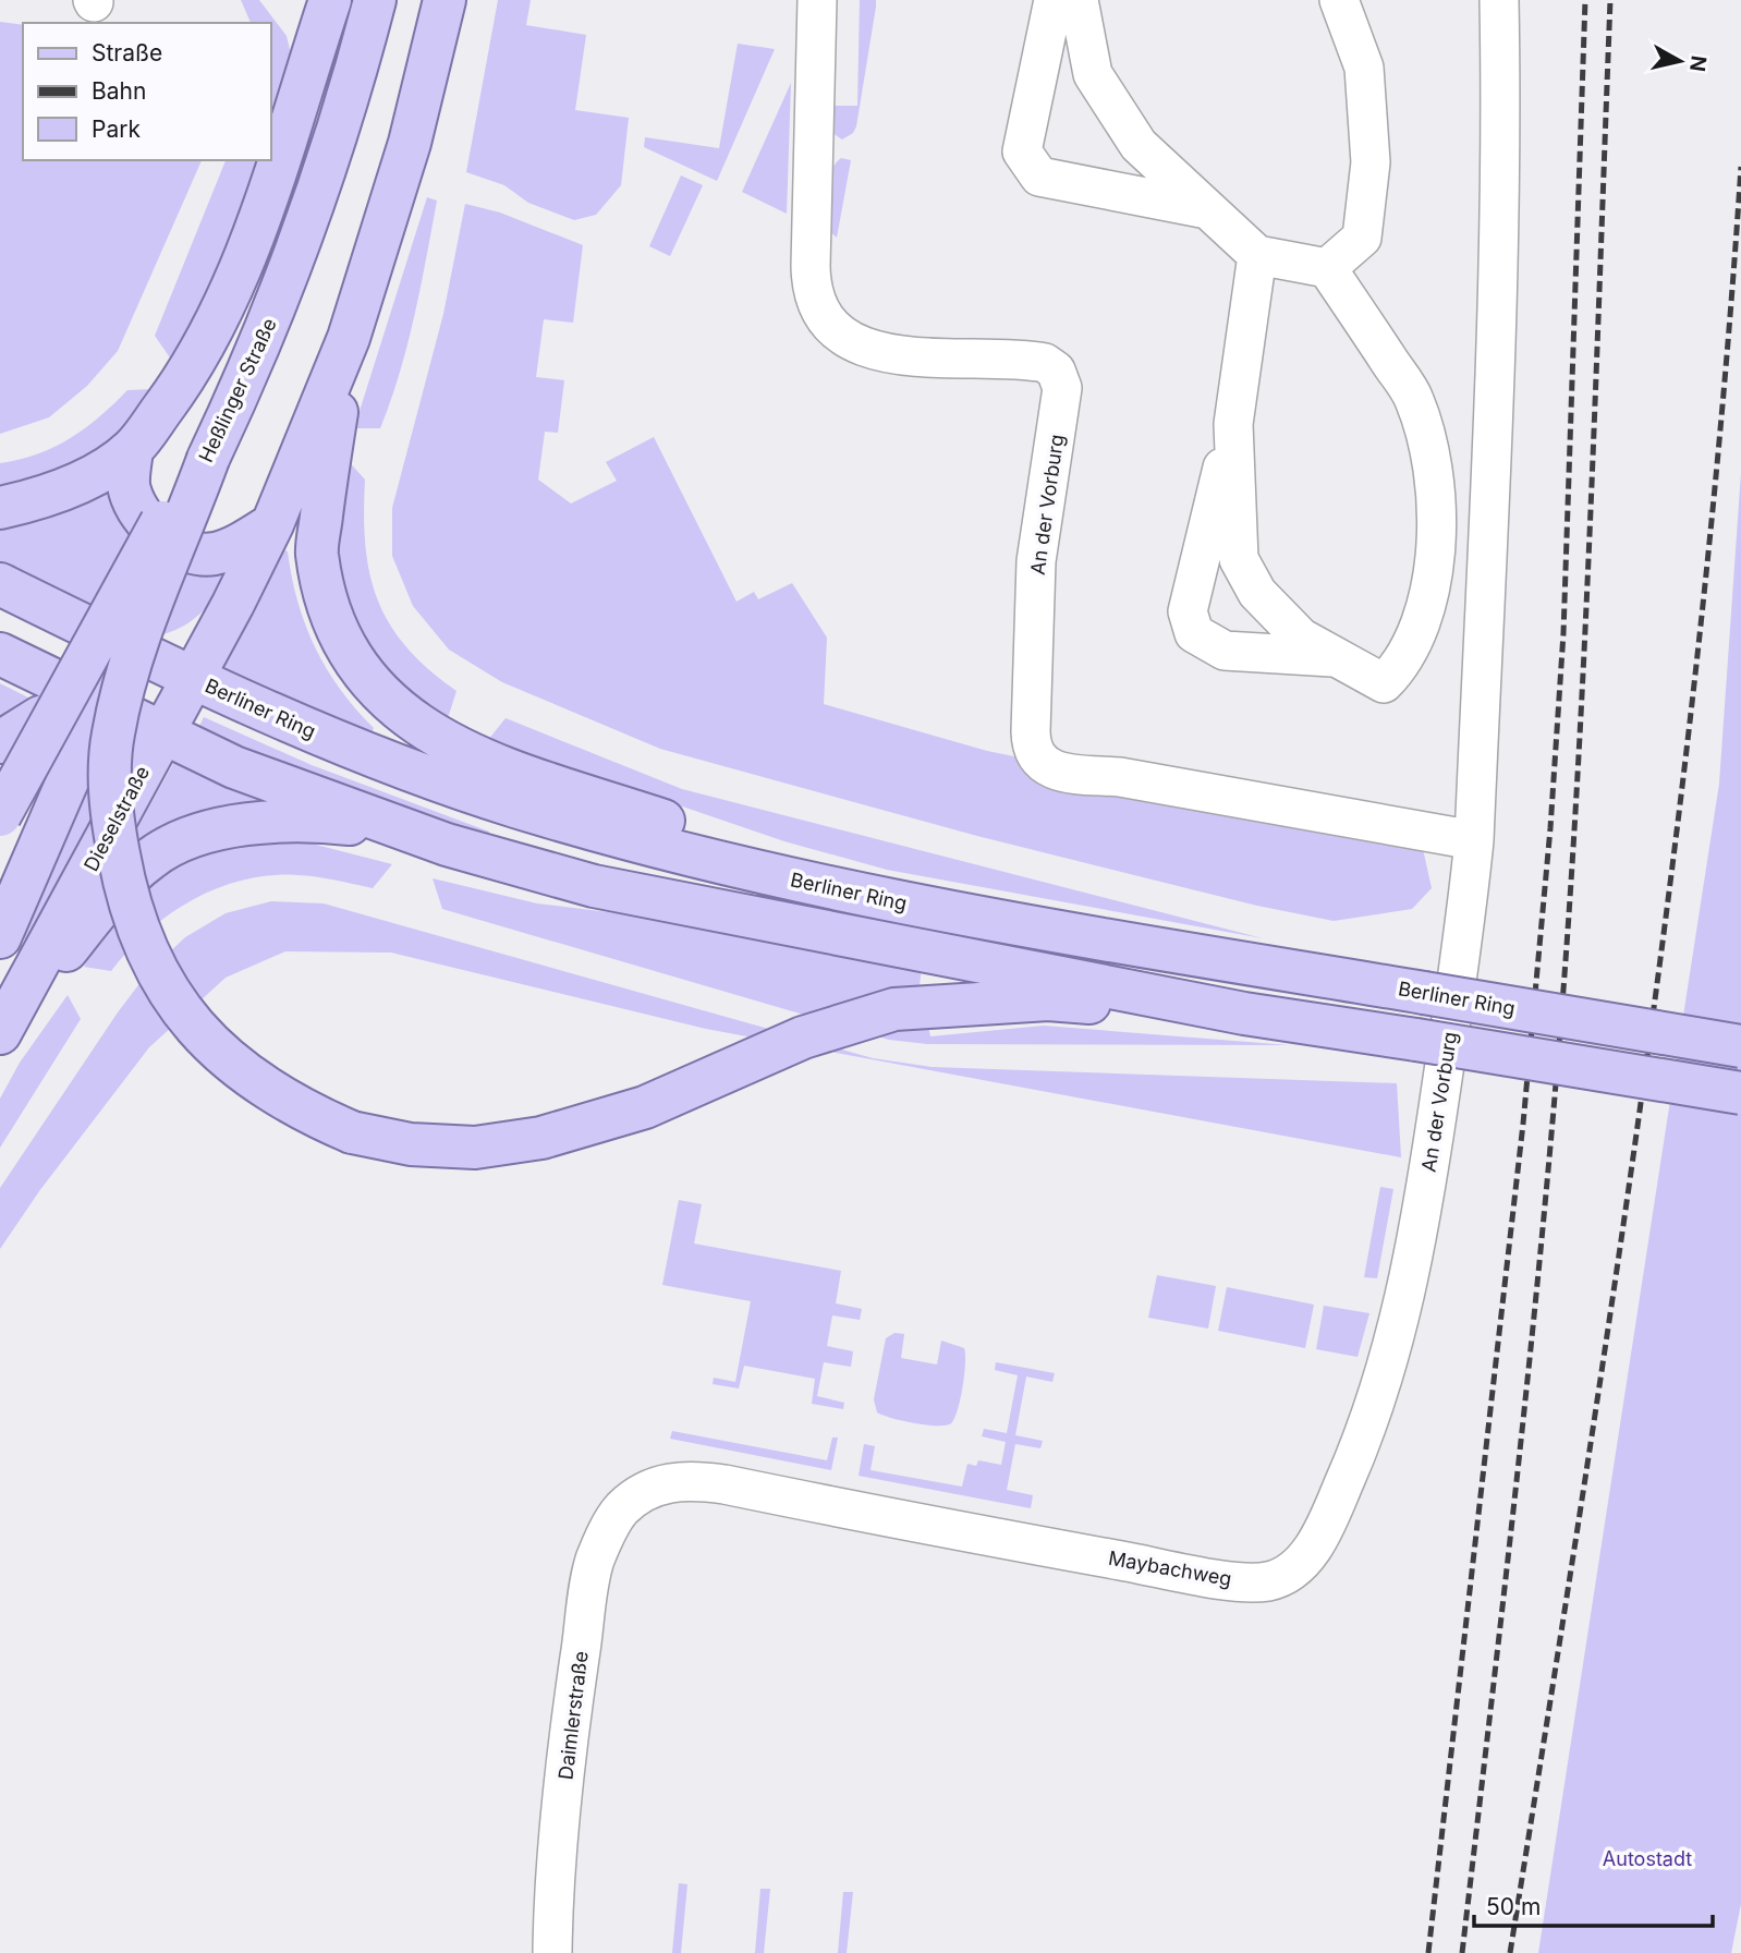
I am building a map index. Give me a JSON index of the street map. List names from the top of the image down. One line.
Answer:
{"streets":{"main road":["Heßlinger Straße","Berliner Ring","Dieselstraße"],"street":["An der Vorburg","Maybachweg","Daimlerstraße"]},"crossings":[["An der Vorburg","Maybachweg"],["Berliner Ring","Dieselstraße"],["Maybachweg","Daimlerstraße"]],"parks":["Autostadt"],"legend":["Straße","Bahn","Park"],"scale_bar":"50 m","north":"right"}
